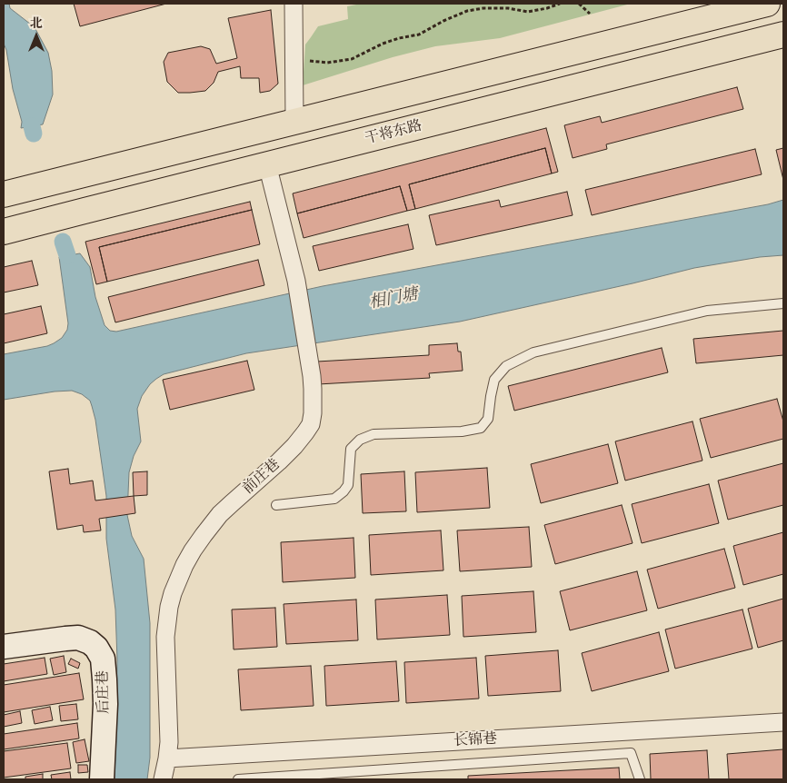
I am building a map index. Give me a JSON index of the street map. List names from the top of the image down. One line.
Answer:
{"streets":{"main road":["干将东路"],"street":["前庄巷","后庄巷","长锦巷"]},"crossings":[["干将东路","前庄巷"],["前庄巷","长锦巷"]],"water":["相门塘"],"north":"top"}
